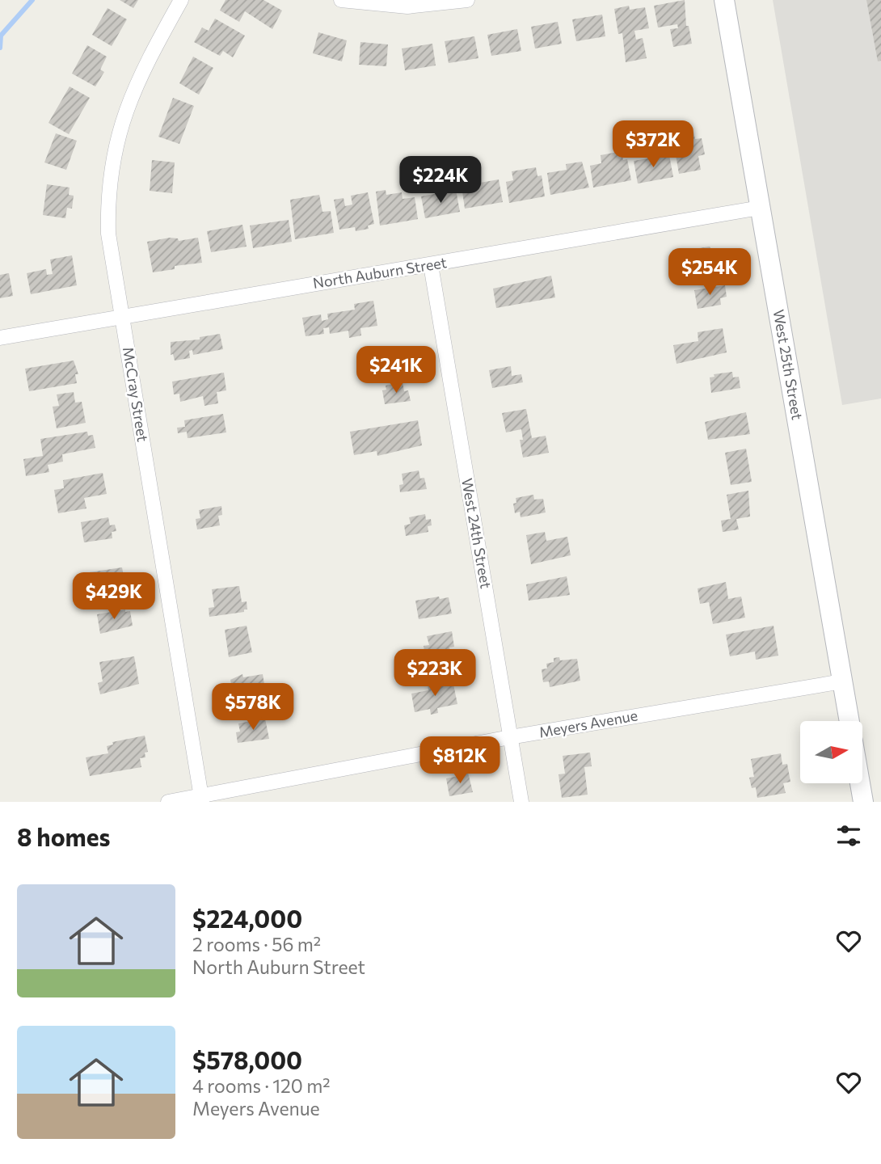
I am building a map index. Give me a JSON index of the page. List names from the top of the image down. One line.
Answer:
{"streets":{"main road":["West 25th Street"],"street":["North Auburn Street","McCray Street","West 24th Street","Meyers Avenue"]},"crossings":[["North Auburn Street","West 25th Street"],["North Auburn Street","McCray Street"],["North Auburn Street","West 24th Street"],["West 25th Street","Meyers Avenue"],["McCray Street","Meyers Avenue"],["West 24th Street","Meyers Avenue"]],"north":"right","page":{"price":["$372K","$224K","$254K","$241K","$429K","$223K","$578K","$812K"],"heading":"8 homes","list":[{"name":"$224,000","note":"2 rooms · 56 m² · North Auburn Street"},{"name":"$578,000","note":"4 rooms · 120 m² · Meyers Avenue"}]}}
